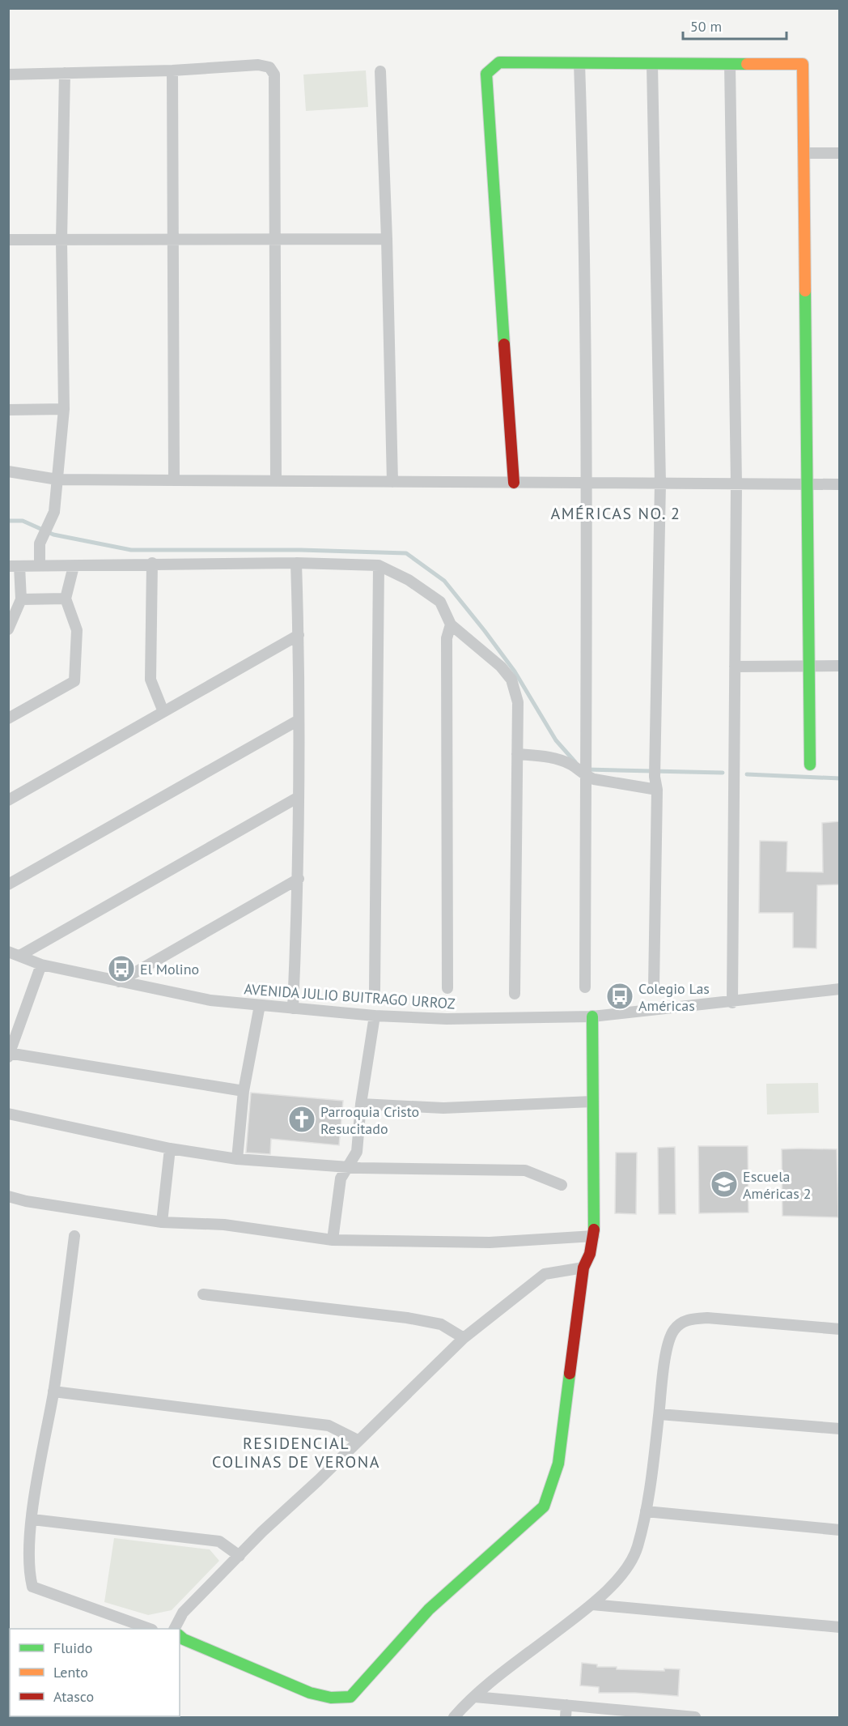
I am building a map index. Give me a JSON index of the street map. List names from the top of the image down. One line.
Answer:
{"streets":{"street":["AVENIDA JULIO BUITRAGO URROZ"]},"districts":["AMÉRICAS NO. 2","RESIDENCIAL COLINAS DE VERONA"],"places":{"bus stop":["El Molino","Colegio Las Américas"],"church":["Parroquia Cristo Resucitado"],"school or university":["Escuela Américas 2"]},"legend":["Fluido","Lento","Atasco"],"scale_bar":"50 m"}
